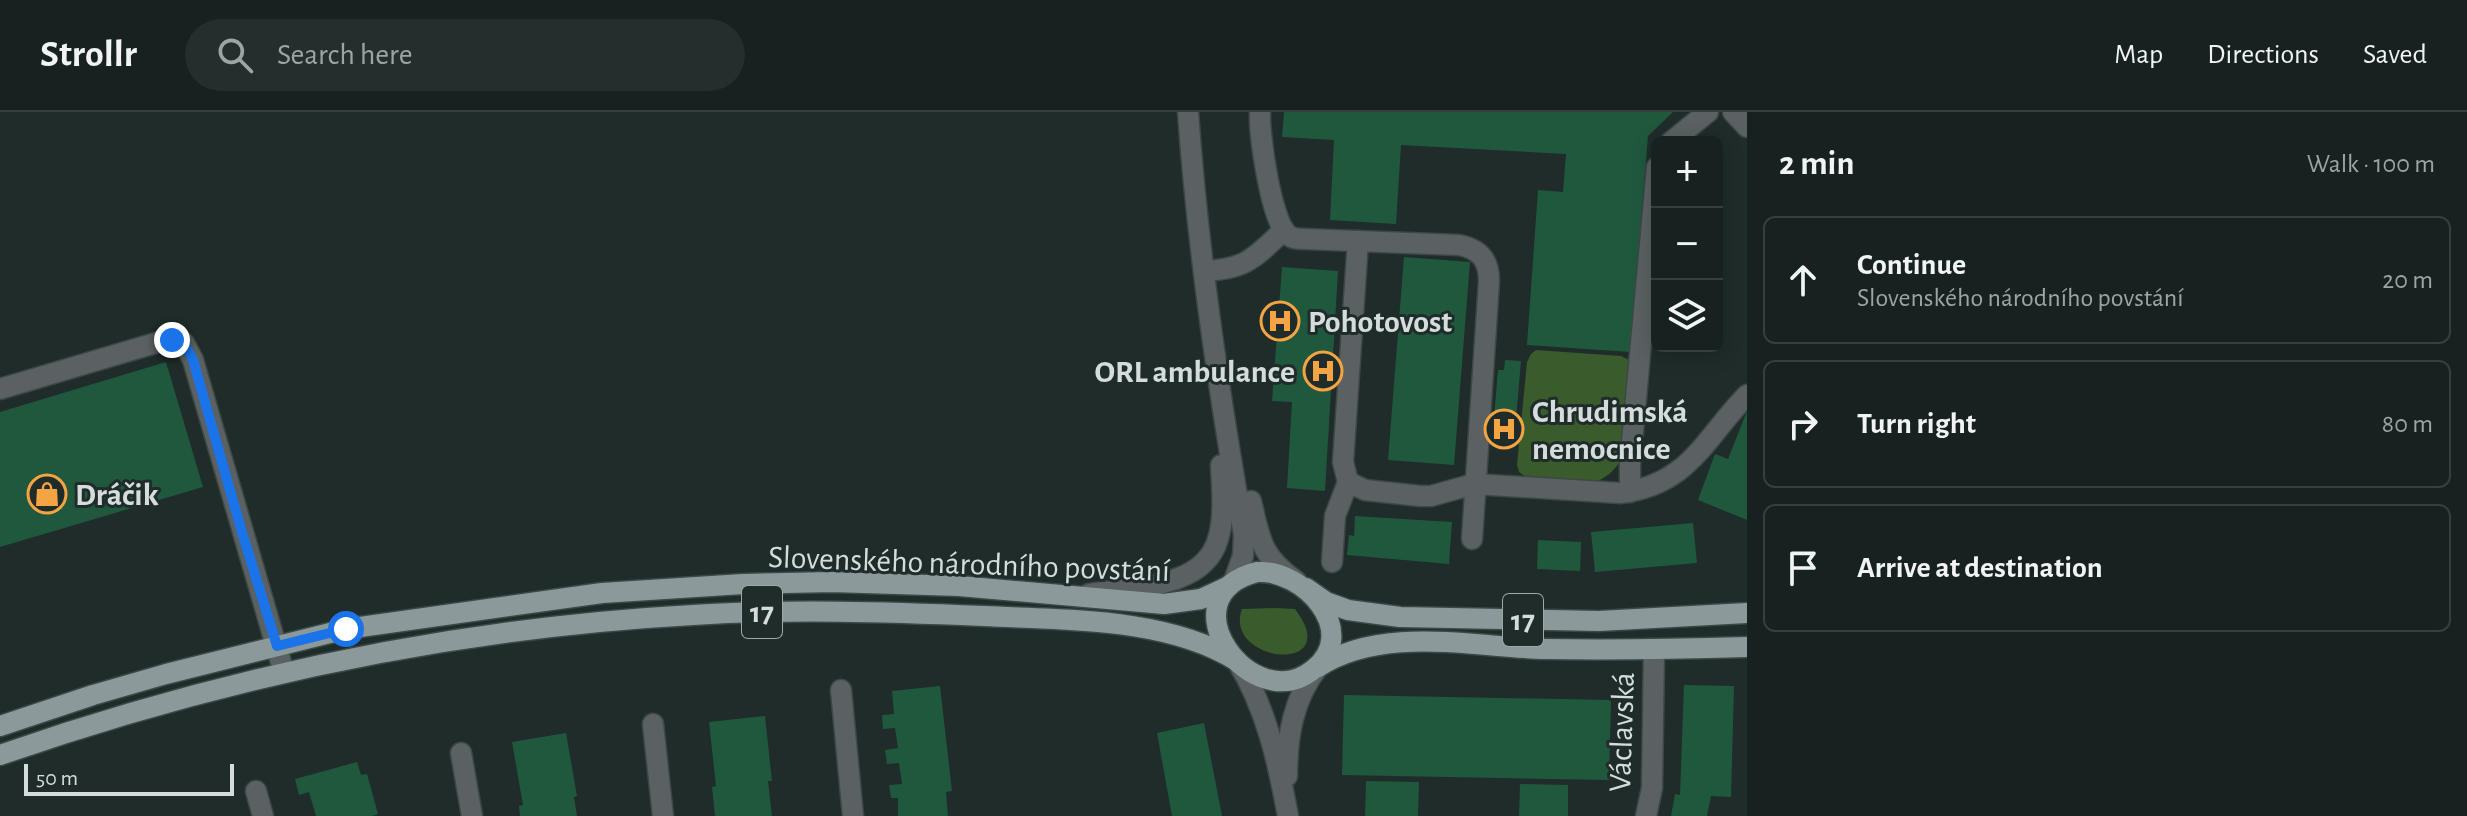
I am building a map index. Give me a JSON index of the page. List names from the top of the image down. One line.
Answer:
{"streets":{"main road":["Slovenského národního povstání","17"],"street":["Václavská"]},"crossings":[["Slovenského národního povstání","17"],["17","Václavská"]],"places":{"hospital":["Pohotovost","ORL ambulance","Chrudimská nemocnice"],"shop":["Dráčik"]},"scale_bar":"50 m","page":{"header":"Strollr","search":"Search here","nav":["Map","Directions","Saved"],"heading":["2 min","Walk · 100 m"],"map_buttons":["+","−"],"list":[["Continue","Slovenského národního povstání","20 m"],["Turn right","80 m"],"Arrive at destination"],"scale":"50 m"}}
